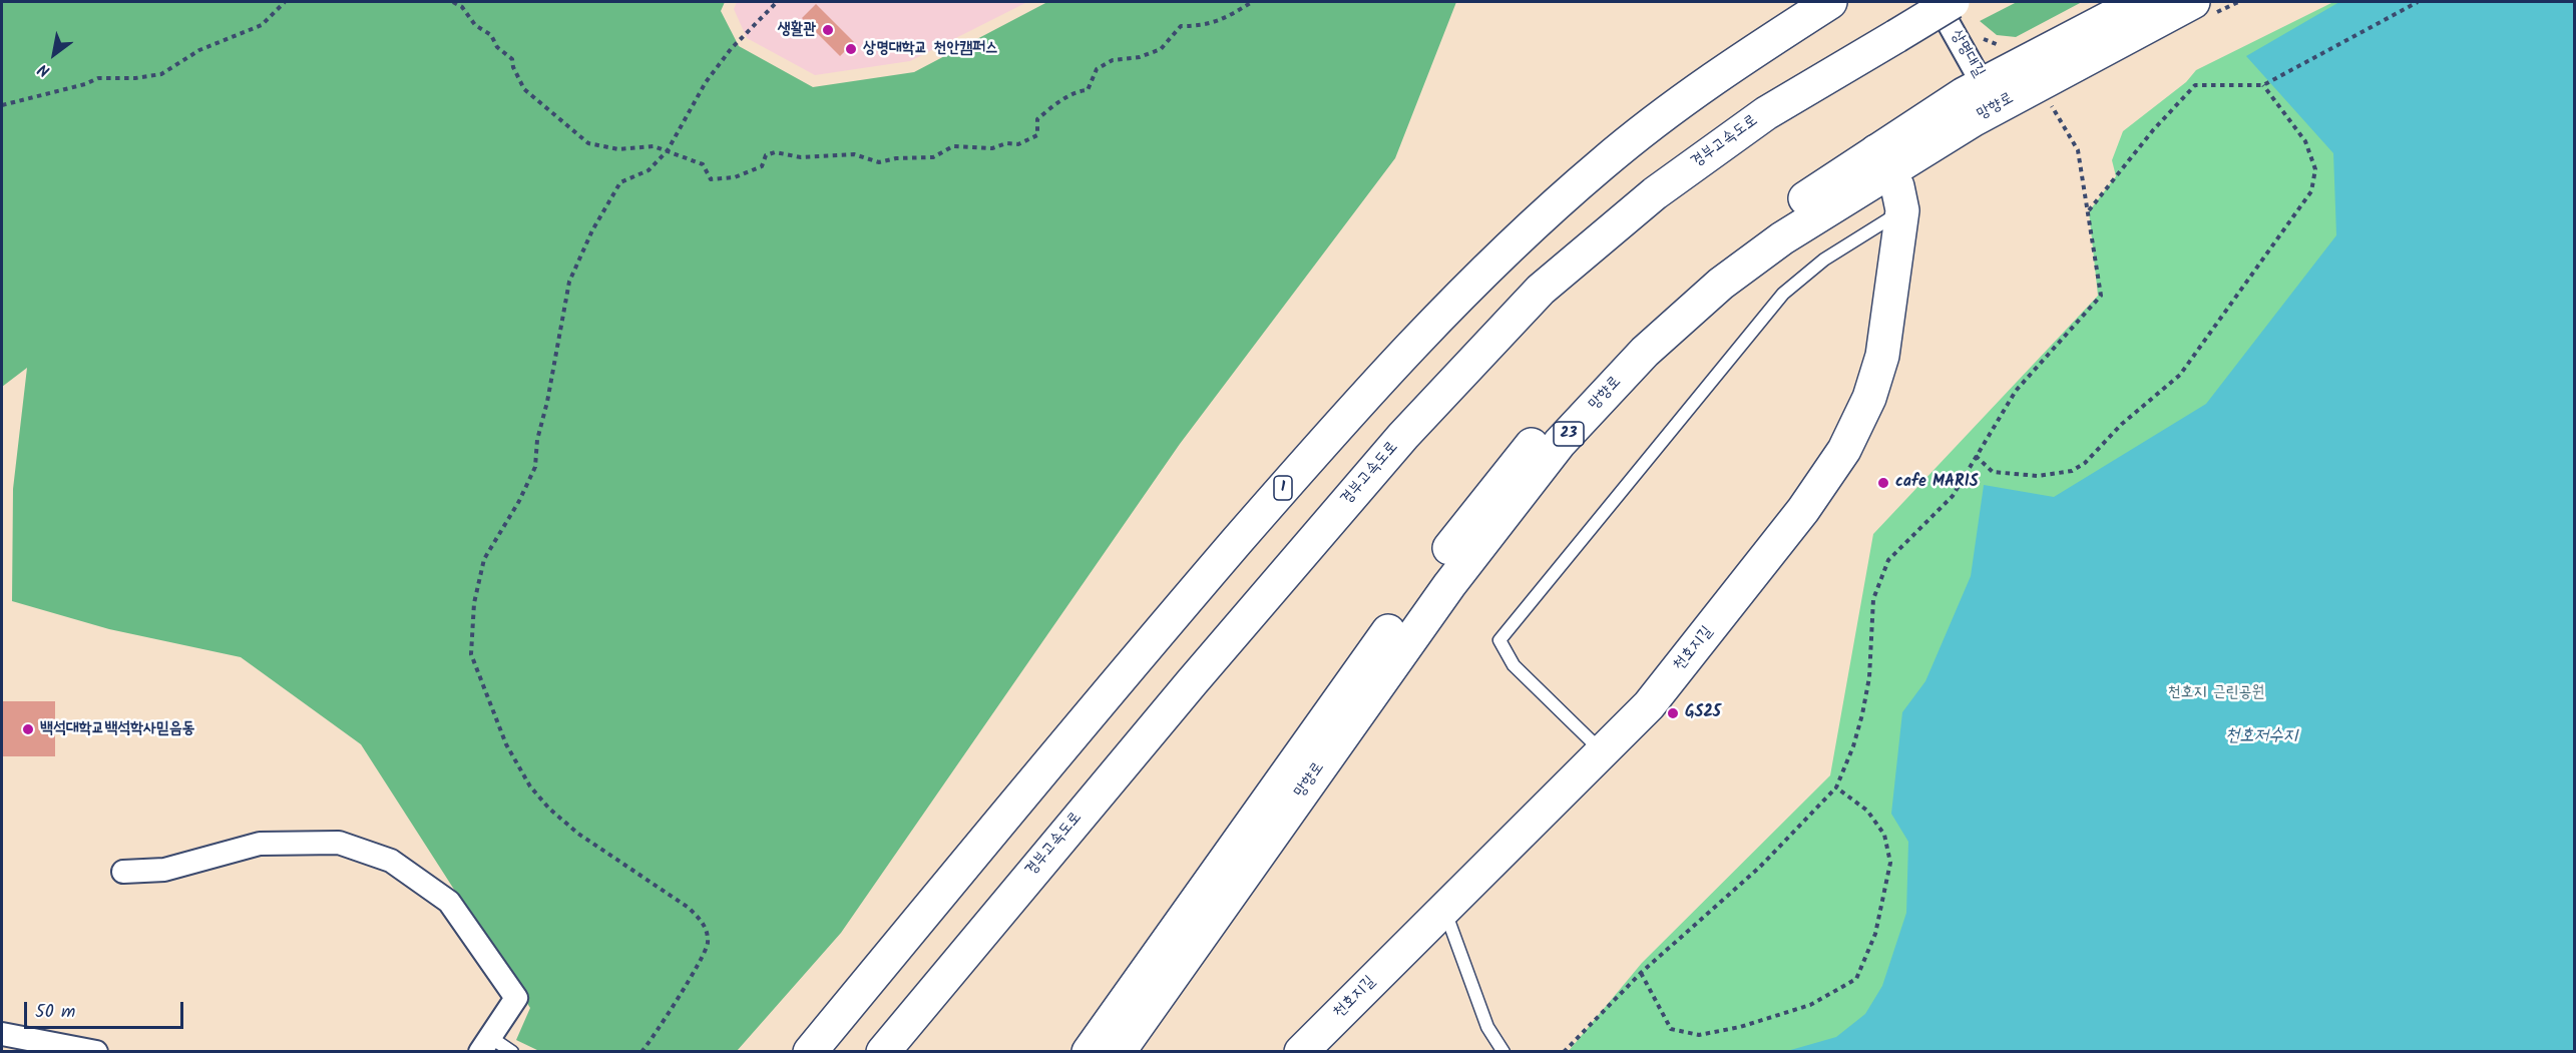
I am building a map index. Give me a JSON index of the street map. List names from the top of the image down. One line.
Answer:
{"streets":{"main road":["망향로","경부고속도로","23","1","천호지길"],"street":["상명대길"]},"crossings":[["상명대길","망향로"],["망향로","천호지길"]],"water":["천호저수지"],"parks":["천호지 근린공원"],"places":["생활관","상명대학교 천안캠퍼스","cafe MARIS","GS25","백석대학교백석학사믿음동"],"scale_bar":"50 m","north":"bottom left"}
